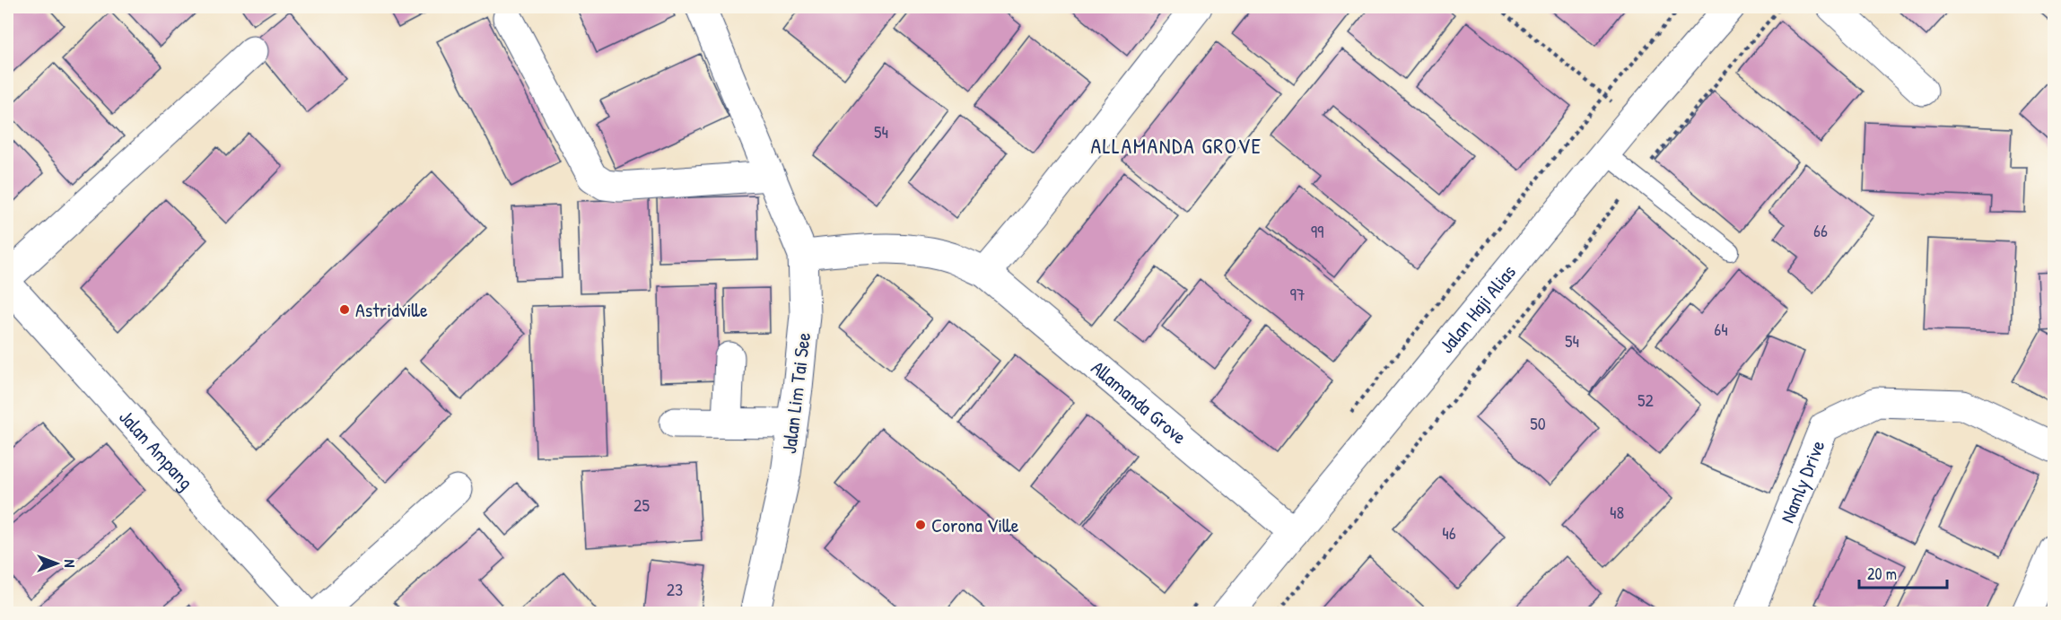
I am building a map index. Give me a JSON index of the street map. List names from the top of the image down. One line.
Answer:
{"streets":{"street":["Jalan Haji Alias","Jalan Lim Tai See","Allamanda Grove","Jalan Ampang","Namly Drive"]},"crossings":[["Jalan Haji Alias","Allamanda Grove"],["Jalan Lim Tai See","Allamanda Grove"]],"districts":["ALLAMANDA GROVE"],"places":["Astridville","Corona Ville"],"house_numbers":["54","66","99","97","64","54","52","50","25","48","46","23"],"scale_bar":"20 m","north":"right"}
